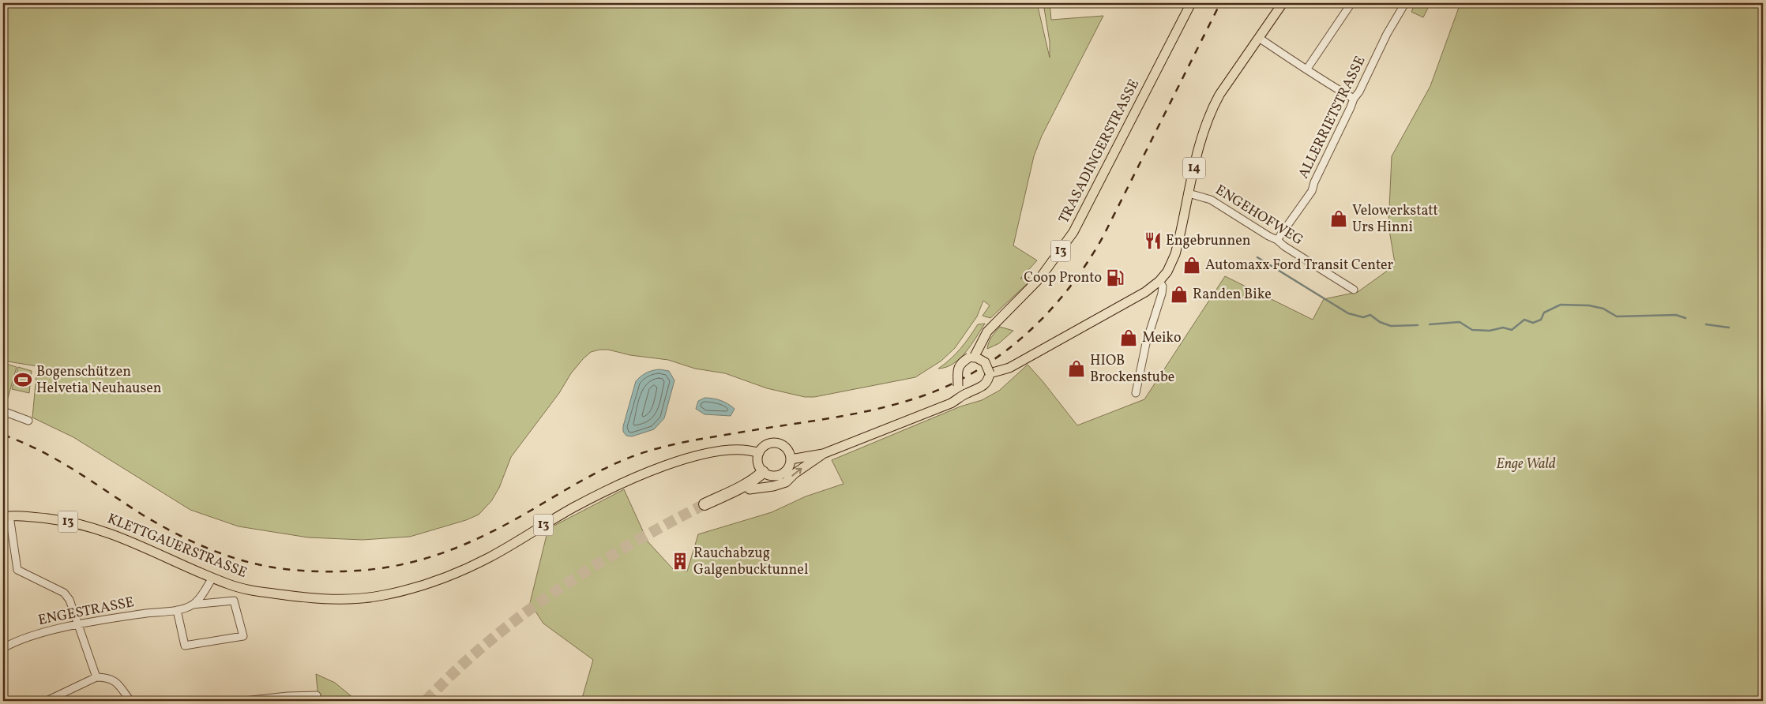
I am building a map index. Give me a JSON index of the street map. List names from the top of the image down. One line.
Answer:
{"streets":{"main road":["TRASADINGERSTRASSE","14","13","KLETTGAUERSTRASSE"],"street":["ALLERRIETSTRASSE","ENGEHOFWEG","ENGESTRASSE"]},"crossings":[["ALLERRIETSTRASSE","ENGEHOFWEG"],["TRASADINGERSTRASSE","13"],["14","ENGEHOFWEG"],["14","13"],["13","KLETTGAUERSTRASSE"]],"parks":["Enge Wald"],"places":{"shop":["Velowerkstatt Urs Hinni","Automaxx Ford Transit Center","Randen Bike","Meiko","HIOB Brockenstube"],"restaurant":["Engebrunnen"],"fuel station":["Coop Pronto"],"sports":["Bogenschützen Helvetia Neuhausen"],"building":["Rauchabzug Galgenbucktunnel"]}}
